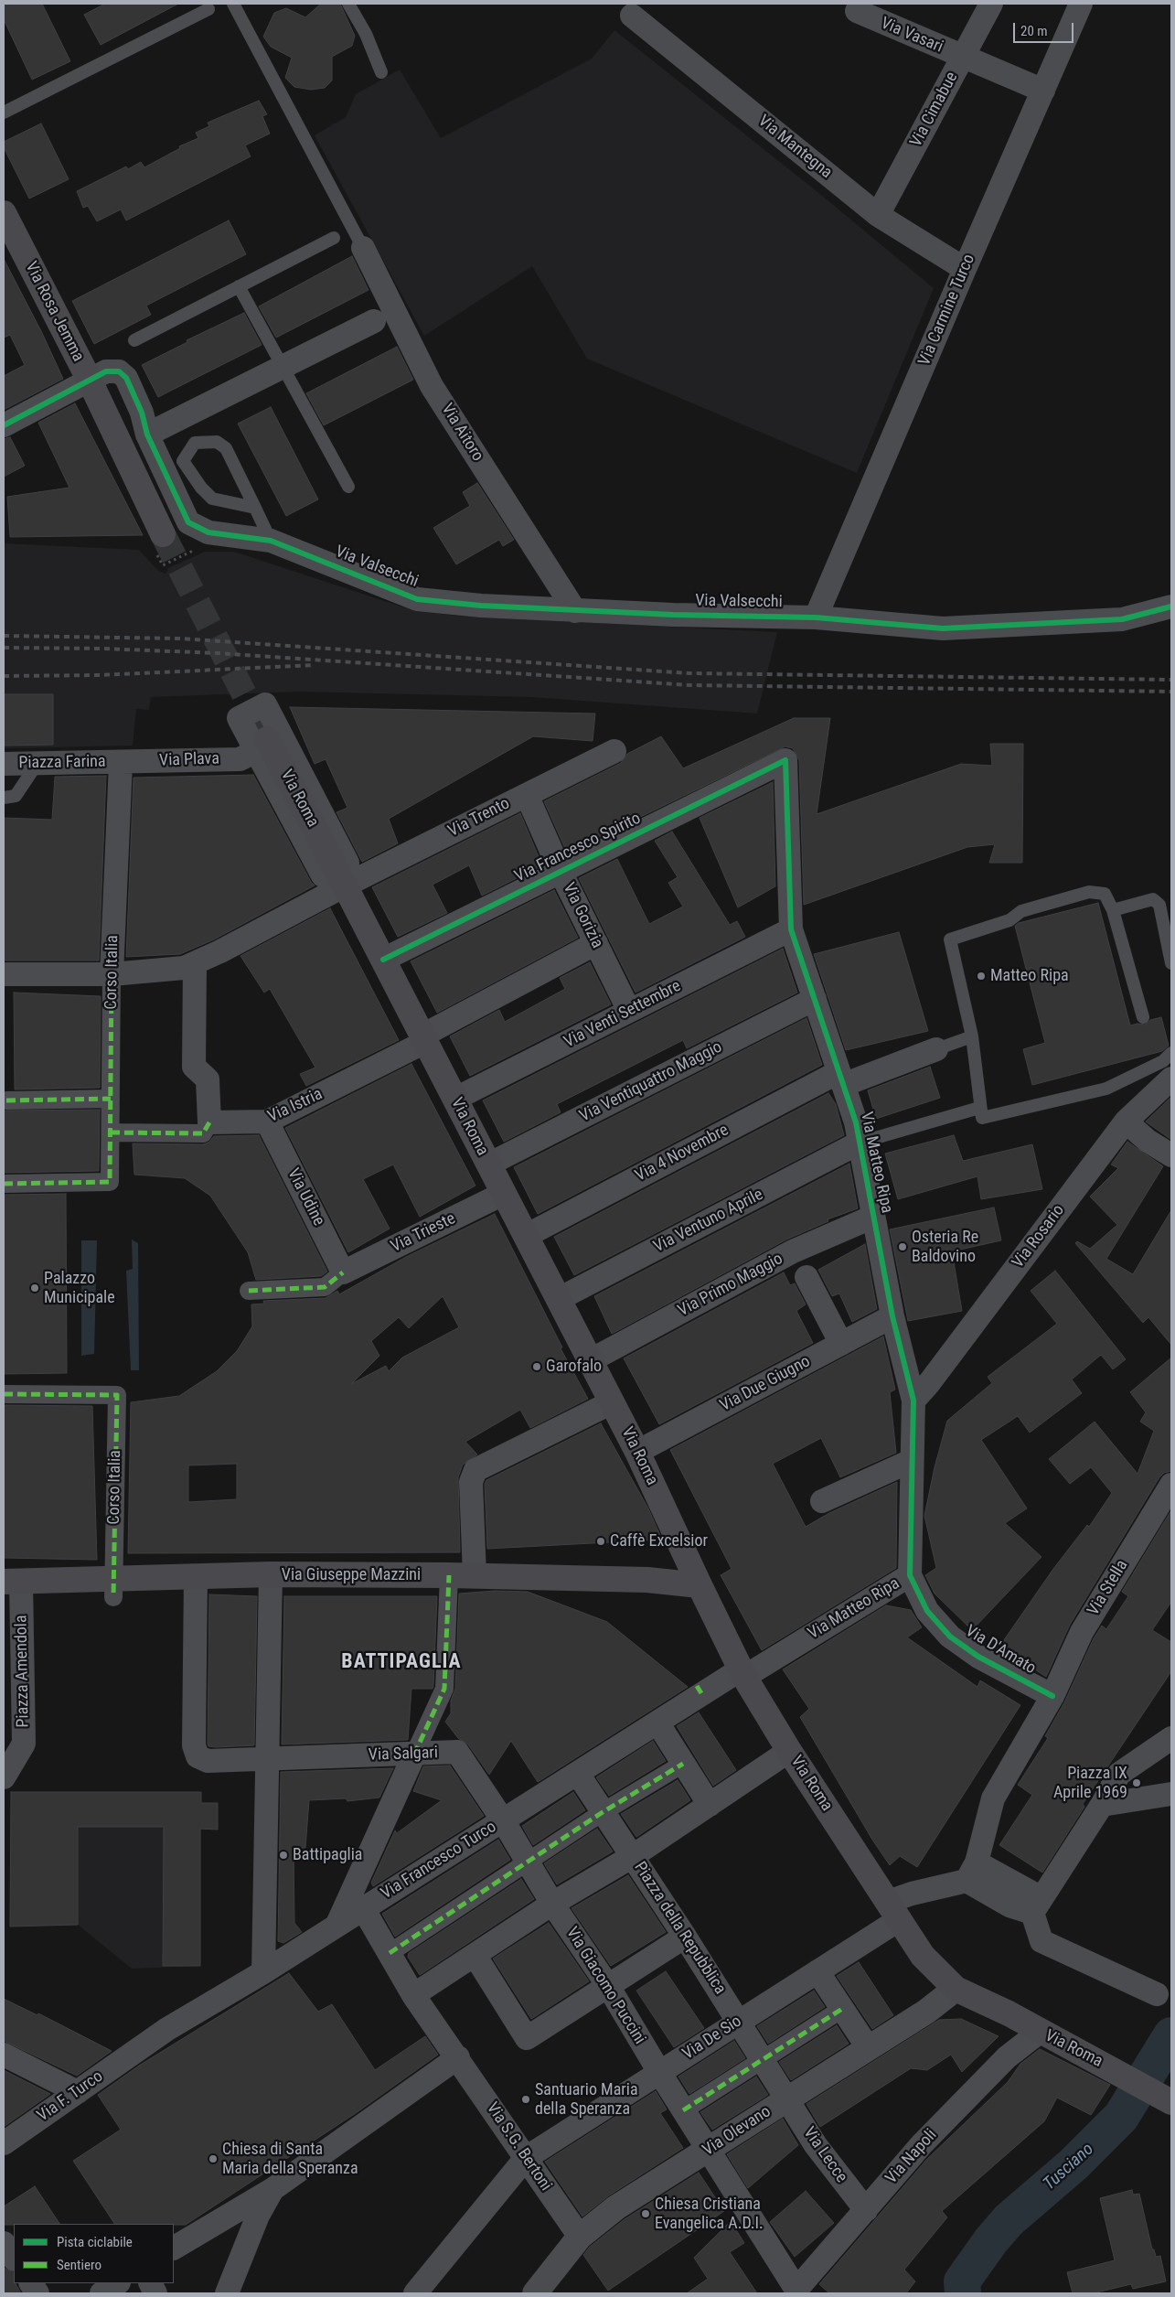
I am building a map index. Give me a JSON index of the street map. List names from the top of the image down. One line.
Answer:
{"streets":{"main road":["Via Rosa Jemma","Via Roma","Via Giuseppe Mazzini"],"street":["Via Vasari","Via Cimabue","Via Mantegna","Via Carmine Turco","Via Aitoro","Via Valsecchi","Via Plava","Piazza Farina","Via Trento","Via Francesco Spirito","Via Gorizia","Corso Italia","Via Venti Settembre","Via Ventiquattro Maggio","Via Istria","Via 4 Novembre","Via Matteo Ripa","Via Udine","Via Ventuno Aprile","Via Trieste","Via Rosario","Via Primo Maggio","Via Due Giugno","Via Stella","Via D'Amato","Piazza Amendola","Via Salgari","Via Francesco Turco","Piazza della Repubblica","Via Giacomo Puccini","Via De Sio","Via F. Turco","Via Olevano","Via S.G. Bertoni","Via Lecce","Via Napoli"]},"crossings":[["Via Vasari","Via Cimabue"],["Via Vasari","Via Carmine Turco"],["Via Cimabue","Via Mantegna"],["Via Mantegna","Via Carmine Turco"],["Via Carmine Turco","Via Valsecchi"],["Via Rosa Jemma","Via Valsecchi"],["Via Aitoro","Via Valsecchi"],["Via Plava","Piazza Farina"],["Via Plava","Via Roma"],["Via Plava","Corso Italia"],["Piazza Farina","Corso Italia"],["Via Roma","Via Trento"],["Via Roma","Via Francesco Spirito"],["Via Roma","Via Venti Settembre"],["Via Roma","Via Ventiquattro Maggio"],["Via Roma","Via Istria"],["Via Roma","Via 4 Novembre"],["Via Roma","Via Matteo Ripa"],["Via Roma","Via Ventuno Aprile"],["Via Roma","Via Trieste"],["Via Roma","Via Primo Maggio"],["Via Roma","Via Due Giugno"],["Via Roma","Via Giuseppe Mazzini"],["Via Roma","Via Francesco Turco"],["Via Roma","Piazza della Repubblica"],["Via Roma","Via De Sio"],["Via Roma","Via Olevano"],["Via Roma","Via Napoli"],["Via Trento","Via Gorizia"],["Via Francesco Spirito","Via Gorizia"],["Via Francesco Spirito","Via Matteo Ripa"],["Via Gorizia","Via Venti Settembre"],["Via Gorizia","Via Istria"],["Corso Italia","Via Giuseppe Mazzini"],["Via Venti Settembre","Via Matteo Ripa"],["Via Ventiquattro Maggio","Via Matteo Ripa"],["Via Istria","Via Udine"],["Via 4 Novembre","Via Matteo Ripa"],["Via Matteo Ripa","Via Ventuno Aprile"],["Via Matteo Ripa","Via Rosario"],["Via Matteo Ripa","Via Primo Maggio"],["Via Matteo Ripa","Via Due Giugno"],["Via Matteo Ripa","Via D'Amato"],["Via Matteo Ripa","Via Francesco Turco"],["Via Udine","Via Trieste"],["Via Giuseppe Mazzini","Piazza Amendola"],["Via Giuseppe Mazzini","Via Salgari"],["Via Stella","Via D'Amato"],["Via Stella","Via De Sio"],["Via Salgari","Via Francesco Turco"],["Via Salgari","Via Giacomo Puccini"],["Via Francesco Turco","Via Giacomo Puccini"],["Via Francesco Turco","Via F. Turco"],["Via Francesco Turco","Via S.G. Bertoni"],["Piazza della Repubblica","Via De Sio"],["Via Giacomo Puccini","Via De Sio"],["Via Giacomo Puccini","Via Olevano"],["Via Giacomo Puccini","Via Napoli"],["Via De Sio","Via S.G. Bertoni"],["Via Olevano","Via S.G. Bertoni"],["Via Olevano","Via Lecce"],["Via Lecce","Via Napoli"]],"districts":["BATTIPAGLIA"],"water":["Tusciano"],"places":["Matteo Ripa","Osteria Re Baldovino","Palazzo Municipale","Garofalo","Caffè Excelsior","Piazza IX Aprile 1969","Battipaglia","Santuario Maria della Speranza","Chiesa di Santa Maria della Speranza","Chiesa Cristiana Evangelica A.D.I."],"legend":["Pista ciclabile","Sentiero"],"scale_bar":"20 m"}
